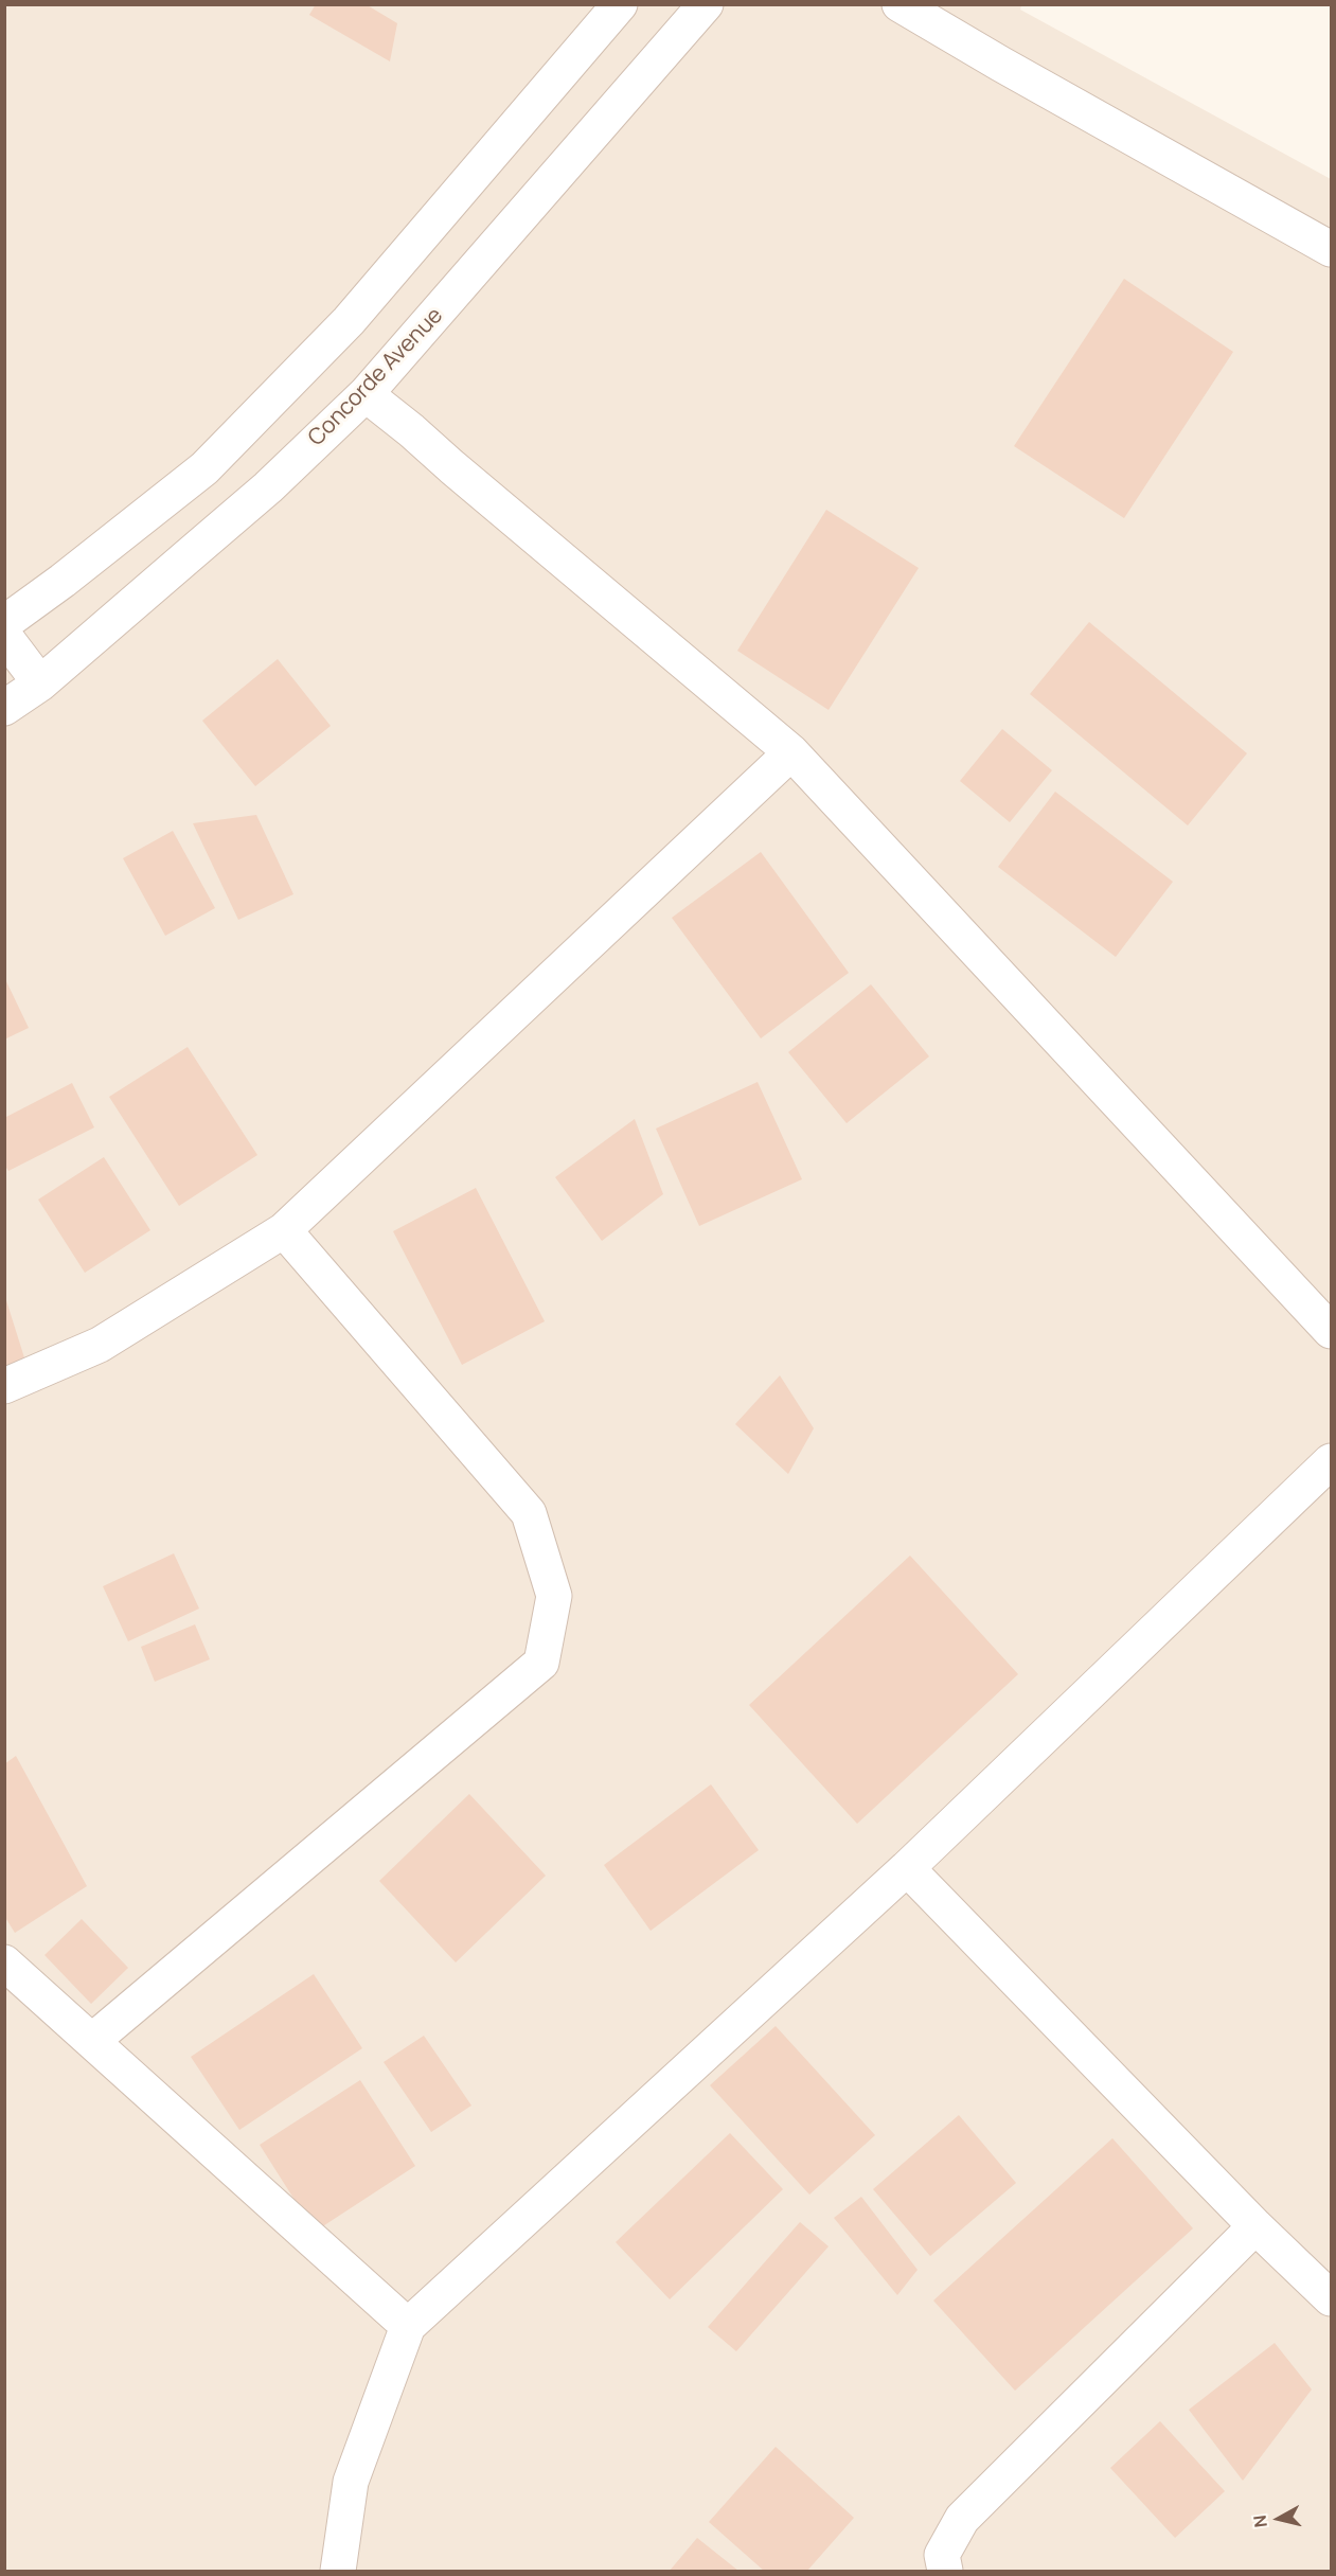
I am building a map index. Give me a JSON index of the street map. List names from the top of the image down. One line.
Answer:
{"streets":{"street":["Concorde Avenue"]},"north":"left"}
